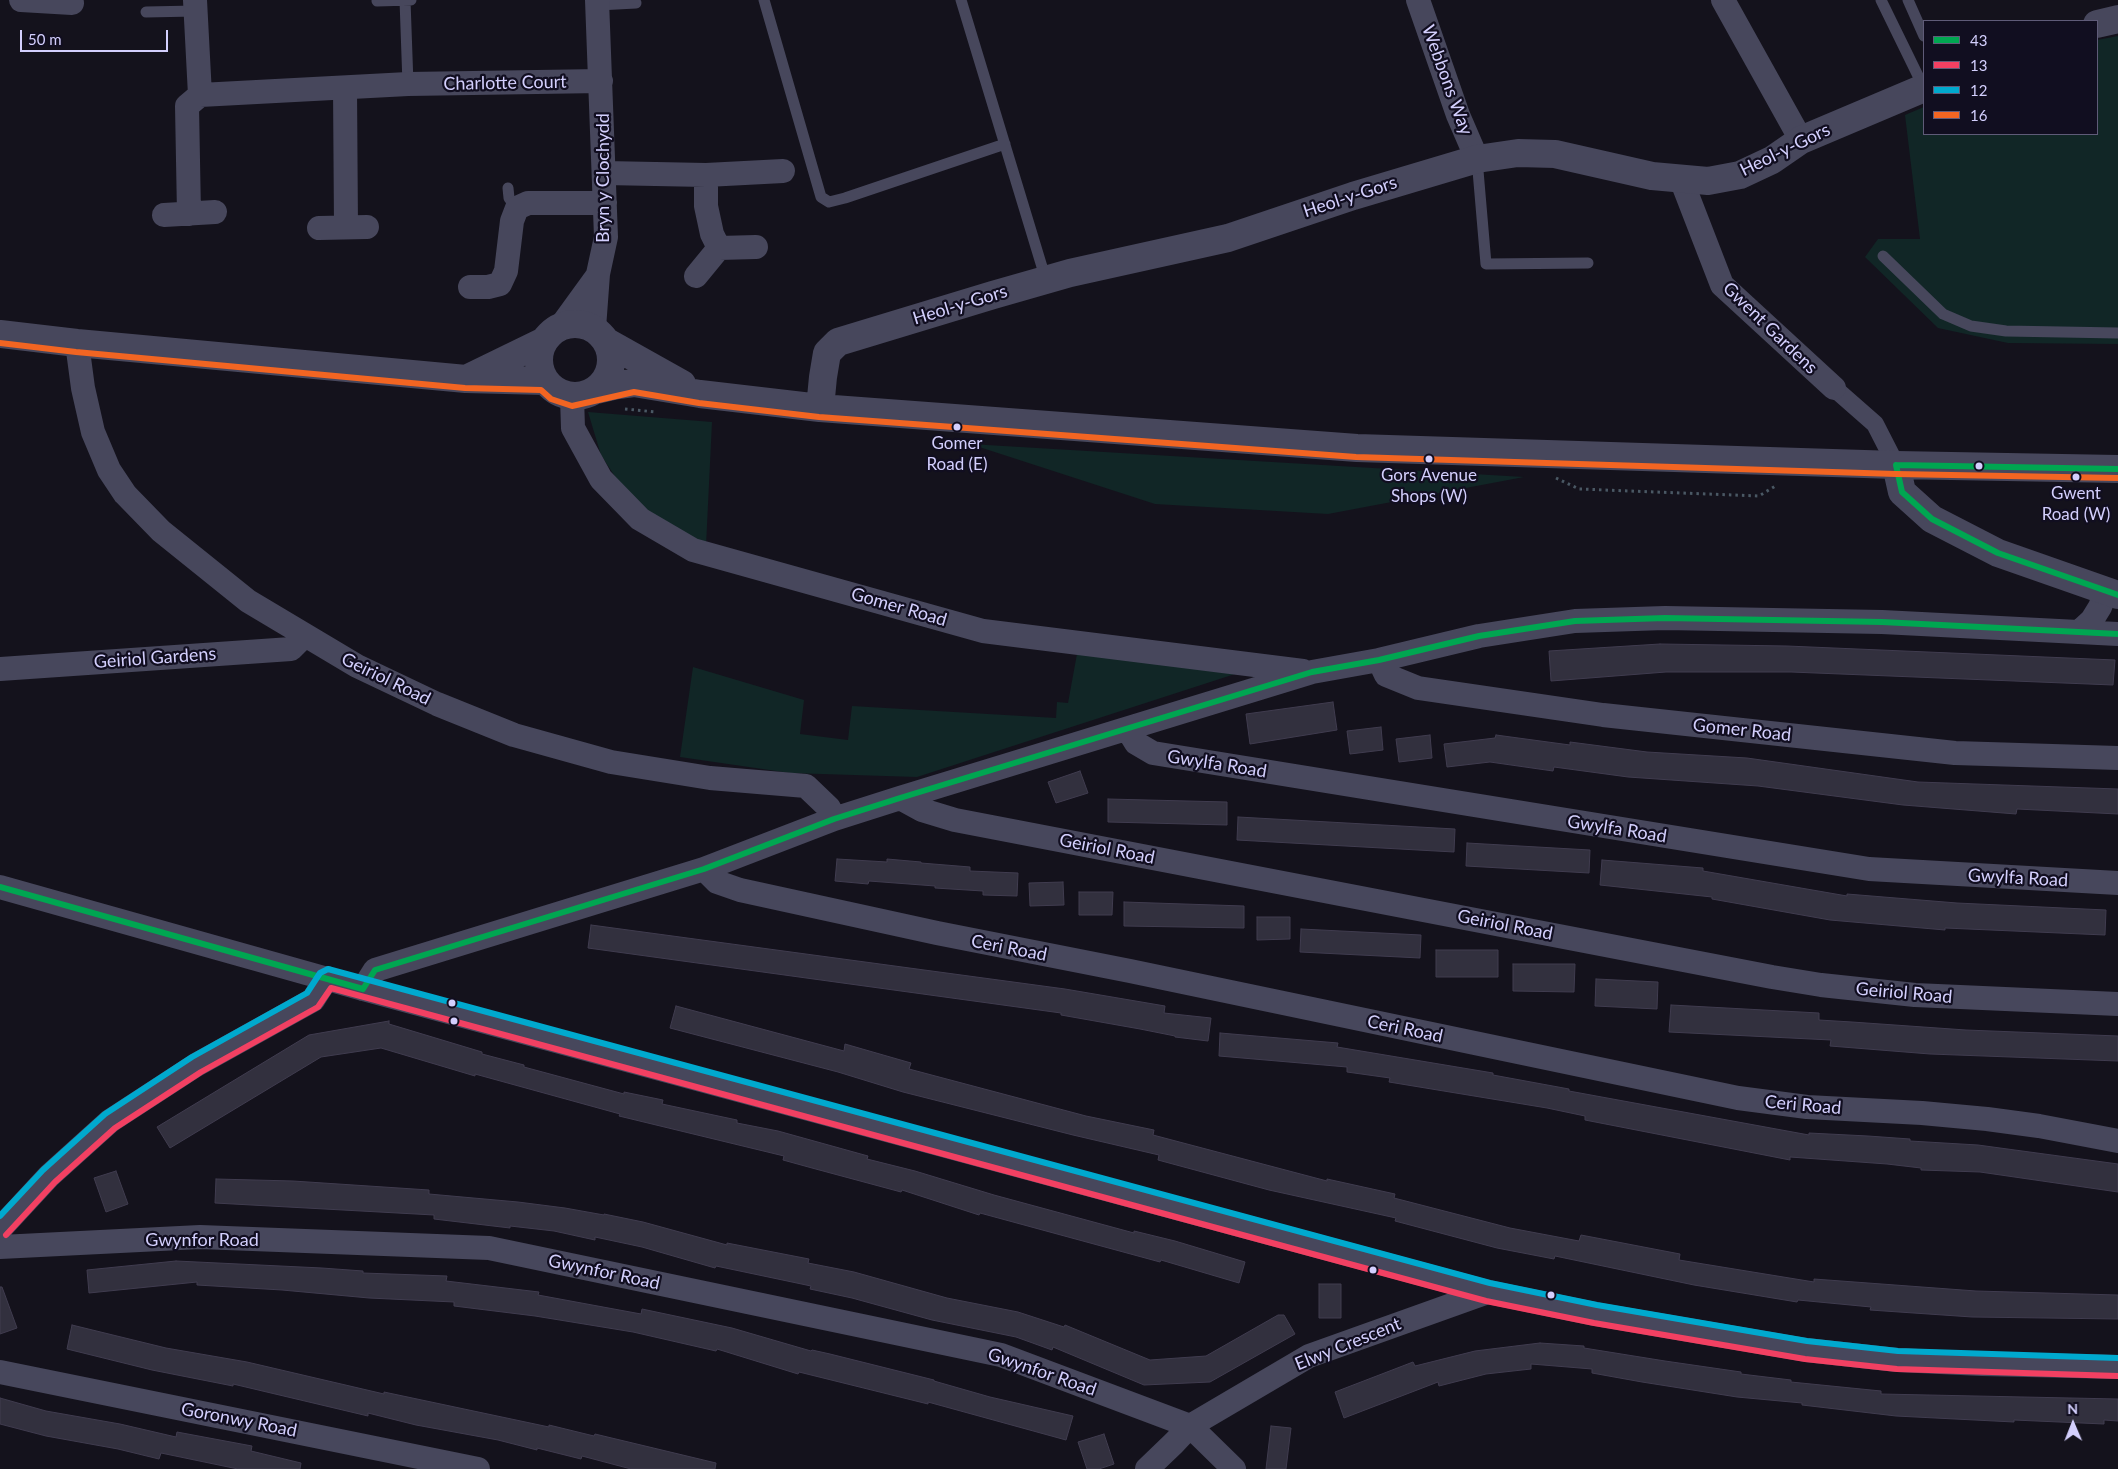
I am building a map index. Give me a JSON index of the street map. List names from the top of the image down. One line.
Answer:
{"streets":{"street":["Webbons Way","Charlotte Court","Heol-y-Gors","Bryn y Clochydd","Gwent Gardens","Gomer Road","Geiriol Gardens","Geiriol Road","Gwylfa Road","Ceri Road","Gwynfor Road","Elwy Crescent","Goronwy Road"]},"crossings":[["Webbons Way","Heol-y-Gors"],["Charlotte Court","Bryn y Clochydd"],["Heol-y-Gors","Gwent Gardens"],["Geiriol Gardens","Geiriol Road"],["Gwynfor Road","Elwy Crescent"]],"places":["Gomer Road (E)","Gors Avenue Shops (W)","Gwent Road (W)"],"lines":["transit line 16","transit line 43","transit line 12","transit line 13"],"legend":["43","13","12","16"],"scale_bar":"50 m","north":"top"}
